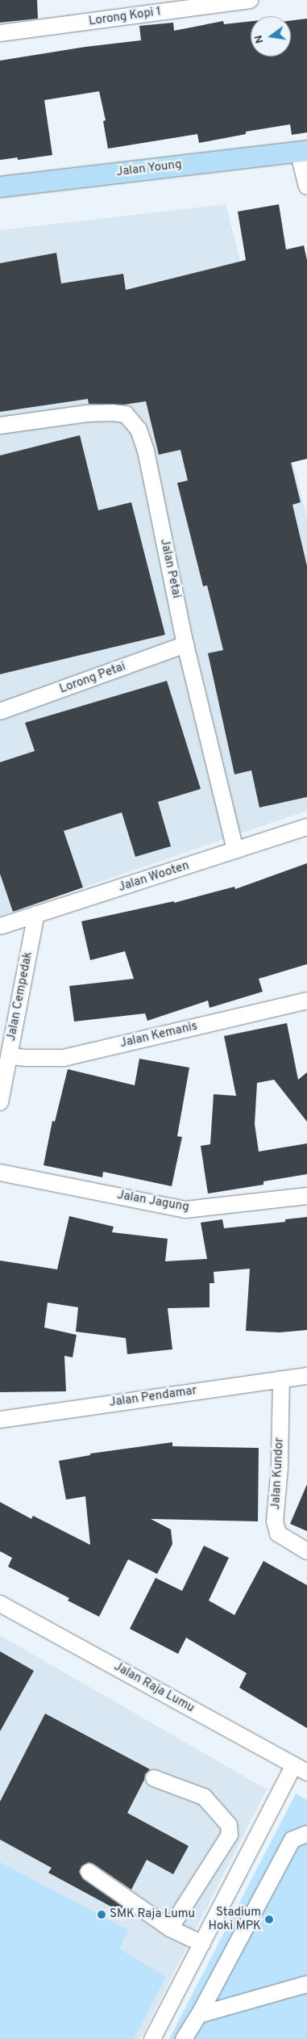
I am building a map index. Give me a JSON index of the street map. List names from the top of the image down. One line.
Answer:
{"streets":{"main road":["Jalan Young"],"street":["Lorong Kopi 1","Jalan Petai","Lorong Petai","Jalan Wooten","Jalan Cempedak","Jalan Kemanis","Jalan Jagung","Jalan Pendamar","Jalan Kundor","Jalan Raja Lumu"]},"crossings":[["Jalan Petai","Lorong Petai"],["Jalan Petai","Jalan Wooten"],["Jalan Wooten","Jalan Cempedak"],["Jalan Cempedak","Jalan Kemanis"],["Jalan Pendamar","Jalan Kundor"]],"places":["SMK Raja Lumu","Stadium Hoki MPK"],"north":"left"}
